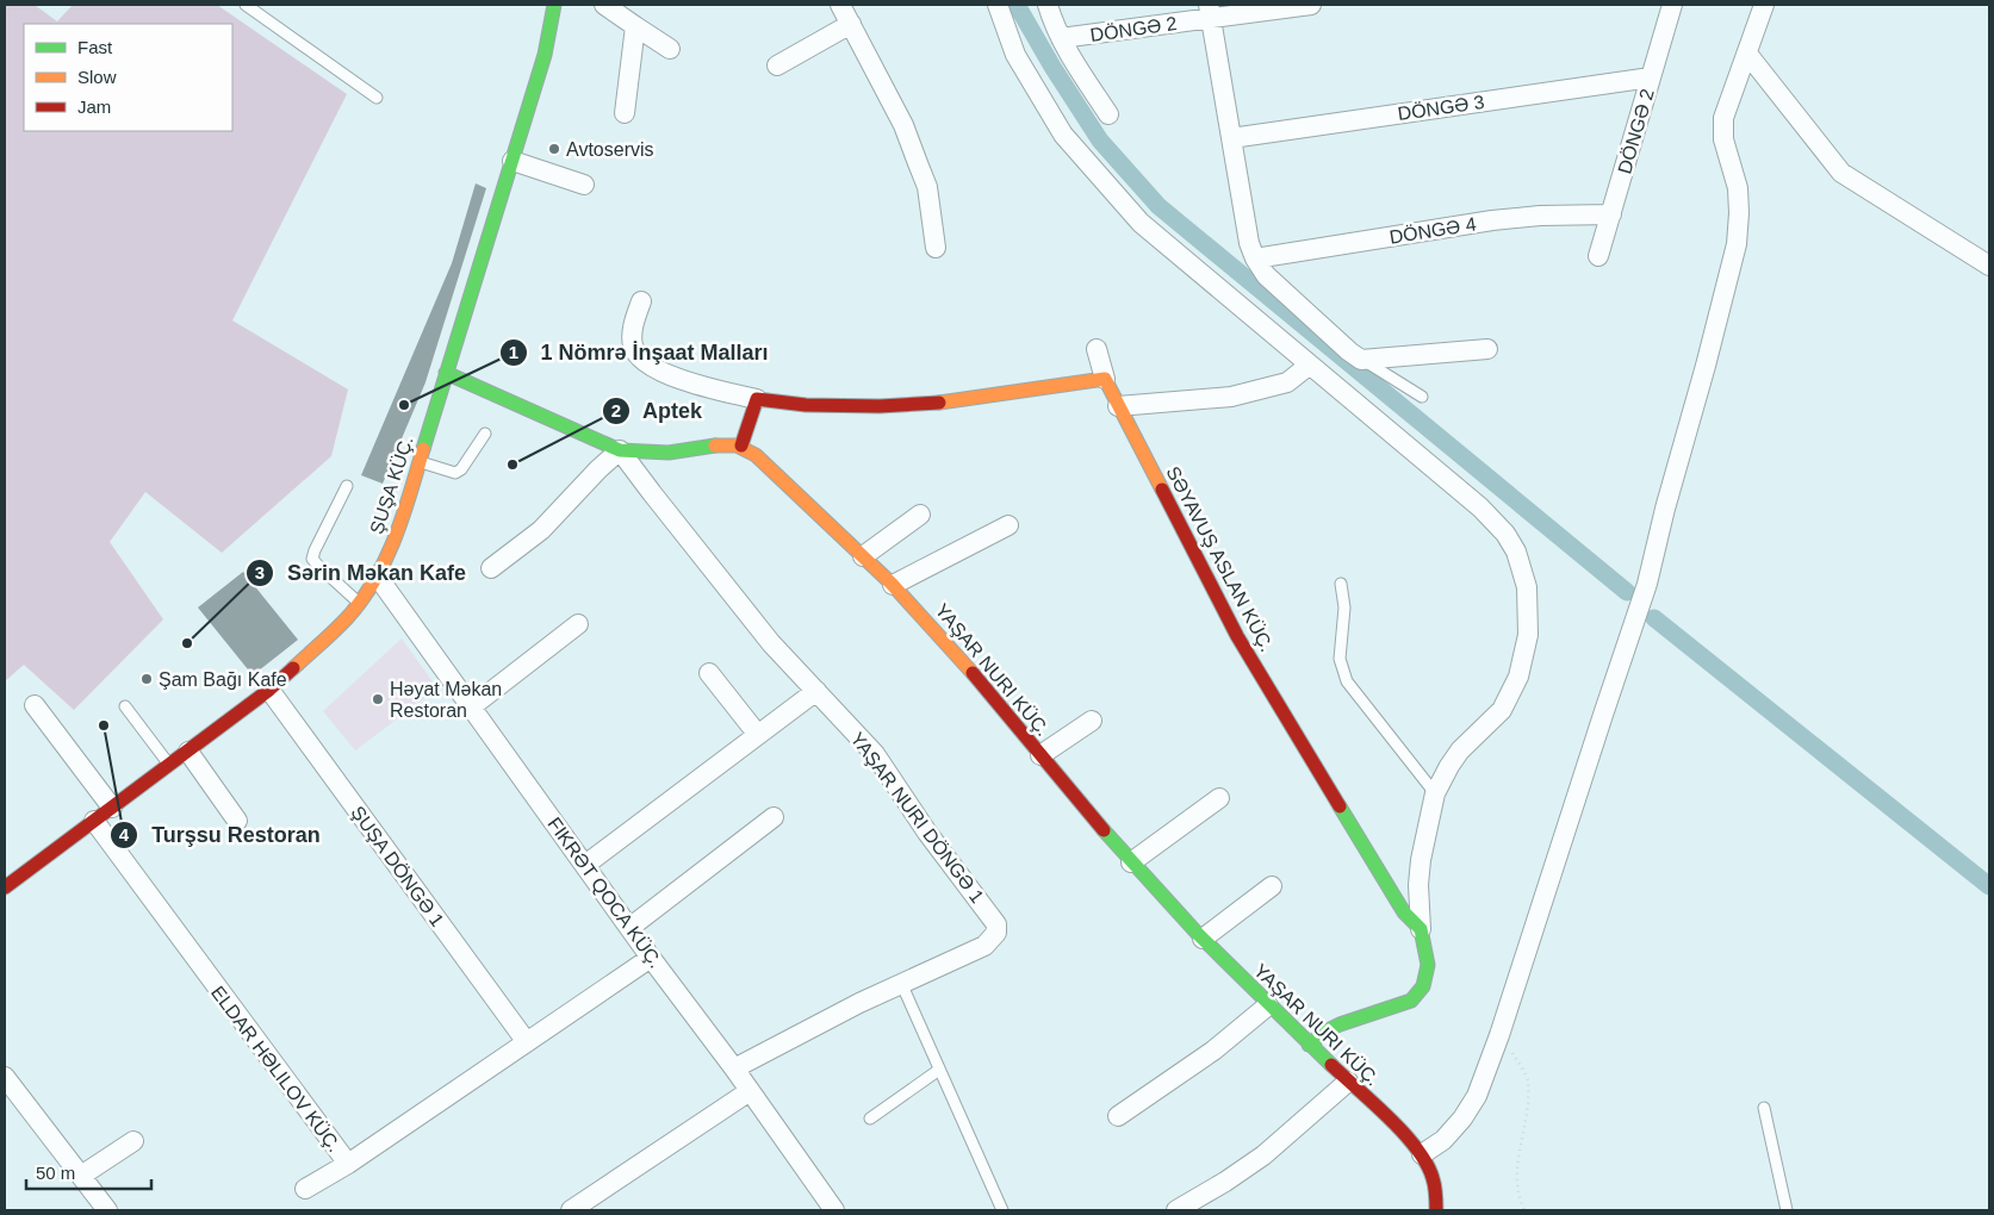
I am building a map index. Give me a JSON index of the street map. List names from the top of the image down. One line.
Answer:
{"streets":{"street":["DÖNGƏ 2","DÖNGƏ 3","DÖNGƏ 4","ŞUŞA KÜÇ.","SƏYAVUŞ ASLAN KÜÇ.","YAŞAR NURI KÜÇ.","YAŞAR NURI DÖNGƏ 1","ŞUŞA DÖNGƏ 1","FIKRƏT QOCA KÜÇ.","ELDAR HƏLILOV KÜÇ."]},"crossings":[["DÖNGƏ 2","DÖNGƏ 3"],["DÖNGƏ 2","DÖNGƏ 4"],["ŞUŞA KÜÇ.","ŞUŞA DÖNGƏ 1"],["ŞUŞA KÜÇ.","FIKRƏT QOCA KÜÇ."],["ŞUŞA KÜÇ.","ELDAR HƏLILOV KÜÇ."],["YAŞAR NURI DÖNGƏ 1","FIKRƏT QOCA KÜÇ."],["ŞUŞA DÖNGƏ 1","ELDAR HƏLILOV KÜÇ."],["FIKRƏT QOCA KÜÇ.","ELDAR HƏLILOV KÜÇ."]],"places":["Avtoservis","1 Nömrə İnşaat Malları","Aptek","Sərin Məkan Kafe","Şam Bağı Kafe","Həyat Məkan Restoran","Turşsu Restoran"],"legend":["Fast","Slow","Jam"],"scale_bar":"50 m"}
